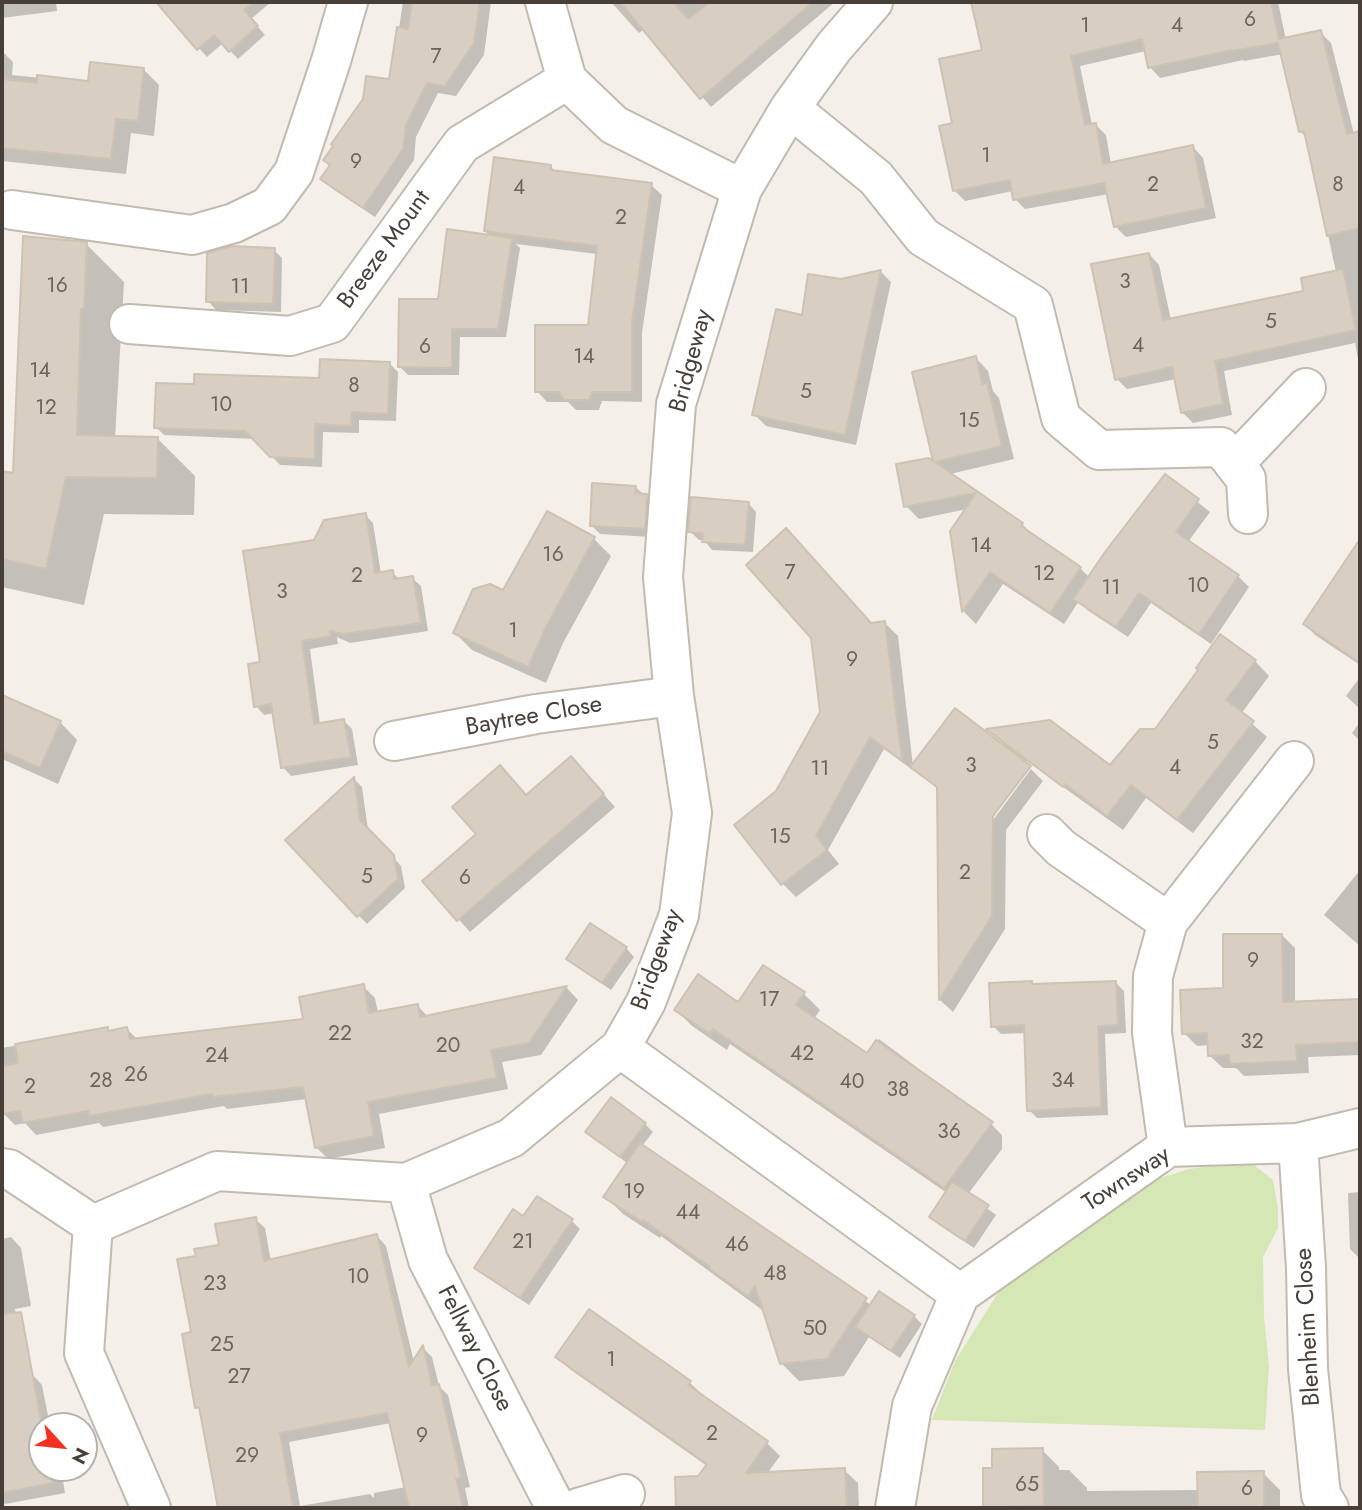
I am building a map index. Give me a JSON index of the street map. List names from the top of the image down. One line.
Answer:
{"streets":{"street":["Breeze Mount","Bridgeway","Baytree Close","Townsway","Blenheim Close","Fellway Close"]},"crossings":[["Bridgeway","Baytree Close"],["Bridgeway","Fellway Close"],["Townsway","Blenheim Close"]],"house_numbers":["6","1","4","7","1","9","2","8","4","2","3","16","11","5","4","6","14","14","8","5","10","12","15","14","16","7","12","2","10","11","3","1","9","5","3","4","11","15","2","5","6","9","17","22","32","20","42","24","26","28","34","40","2","38","36","19","44","21","46","48","10","23","50","25","1","27","2","9","29","65","6"],"north":"bottom right"}
